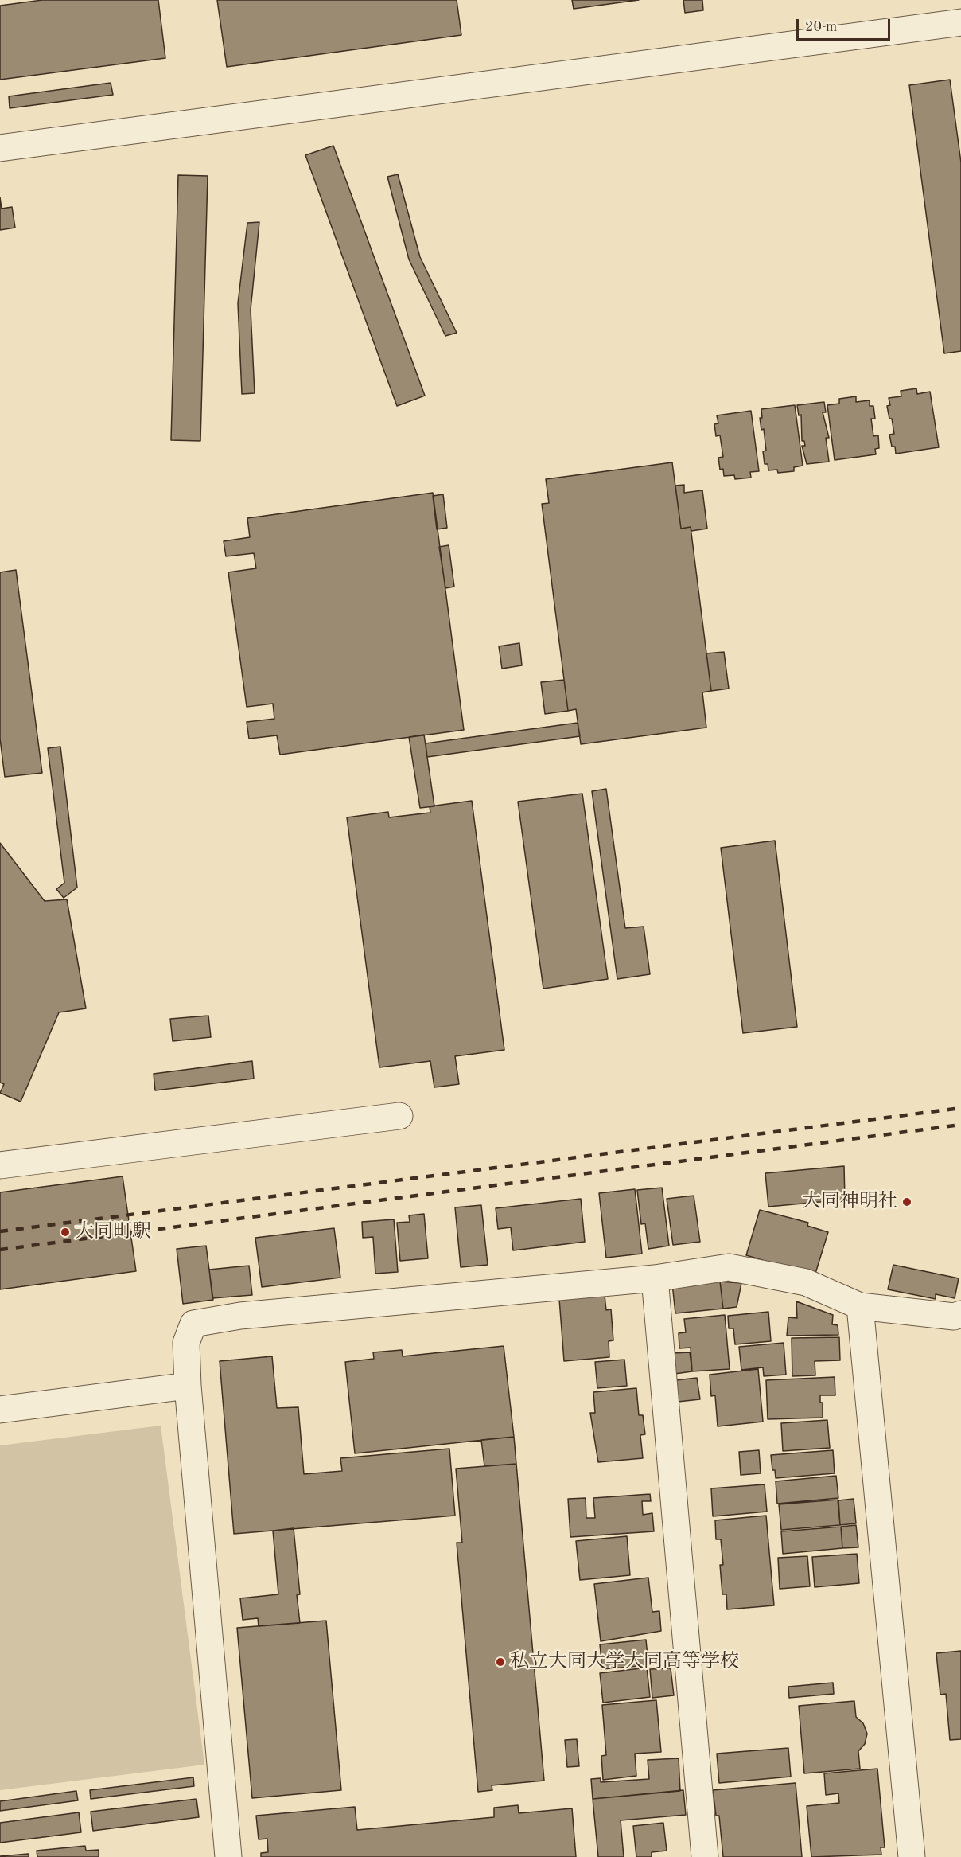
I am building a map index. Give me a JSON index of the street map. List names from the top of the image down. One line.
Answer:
{"places":["大同神明社","大同町駅","私立大同大学大同高等学校"],"scale_bar":"20 m"}
